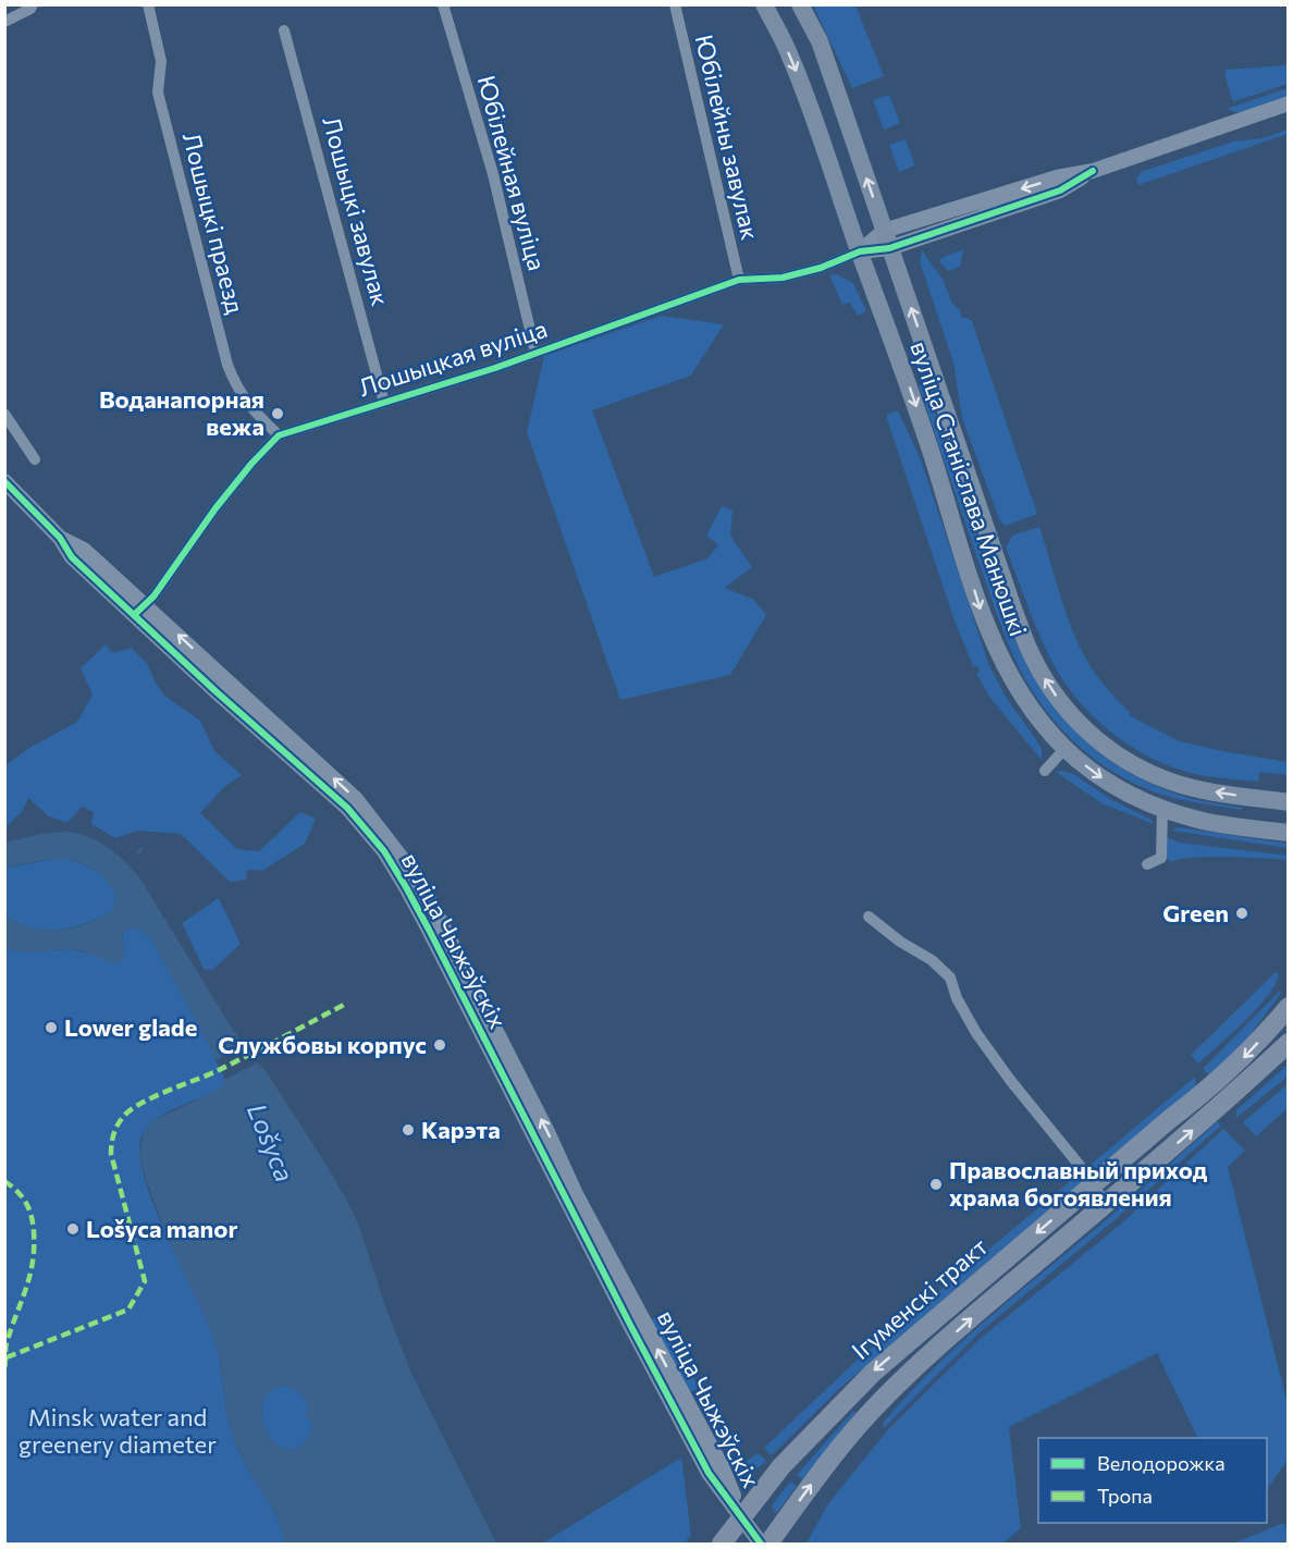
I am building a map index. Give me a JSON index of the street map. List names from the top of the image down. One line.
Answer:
{"streets":{"main road":["вуліца Станіслава Манюшкі","Ігуменскі тракт"],"street":["Юбілейны завулак","Юбілейная вуліца","Лошыцкі завулак","Лошыцкі праезд","Лошыцкая вуліца","вуліца Чыжэўскіх"]},"crossings":[["Юбілейны завулак","Лошыцкая вуліца"],["Юбілейная вуліца","Лошыцкая вуліца"],["Лошыцкі завулак","Лошыцкая вуліца"],["Лошыцкі праезд","Лошыцкая вуліца"],["Лошыцкая вуліца","вуліца Станіслава Манюшкі"],["Лошыцкая вуліца","вуліца Чыжэўскіх"],["вуліца Чыжэўскіх","Ігуменскі тракт"]],"water":["Lošyca"],"parks":["Minsk water and greenery diameter"],"places":["Воданапорная вежа","Green","Lower glade","Службовы корпус","Карэта","Православный приход храма богоявления","Lošyca manor"],"legend":["Велодорожка","Тропа"]}
